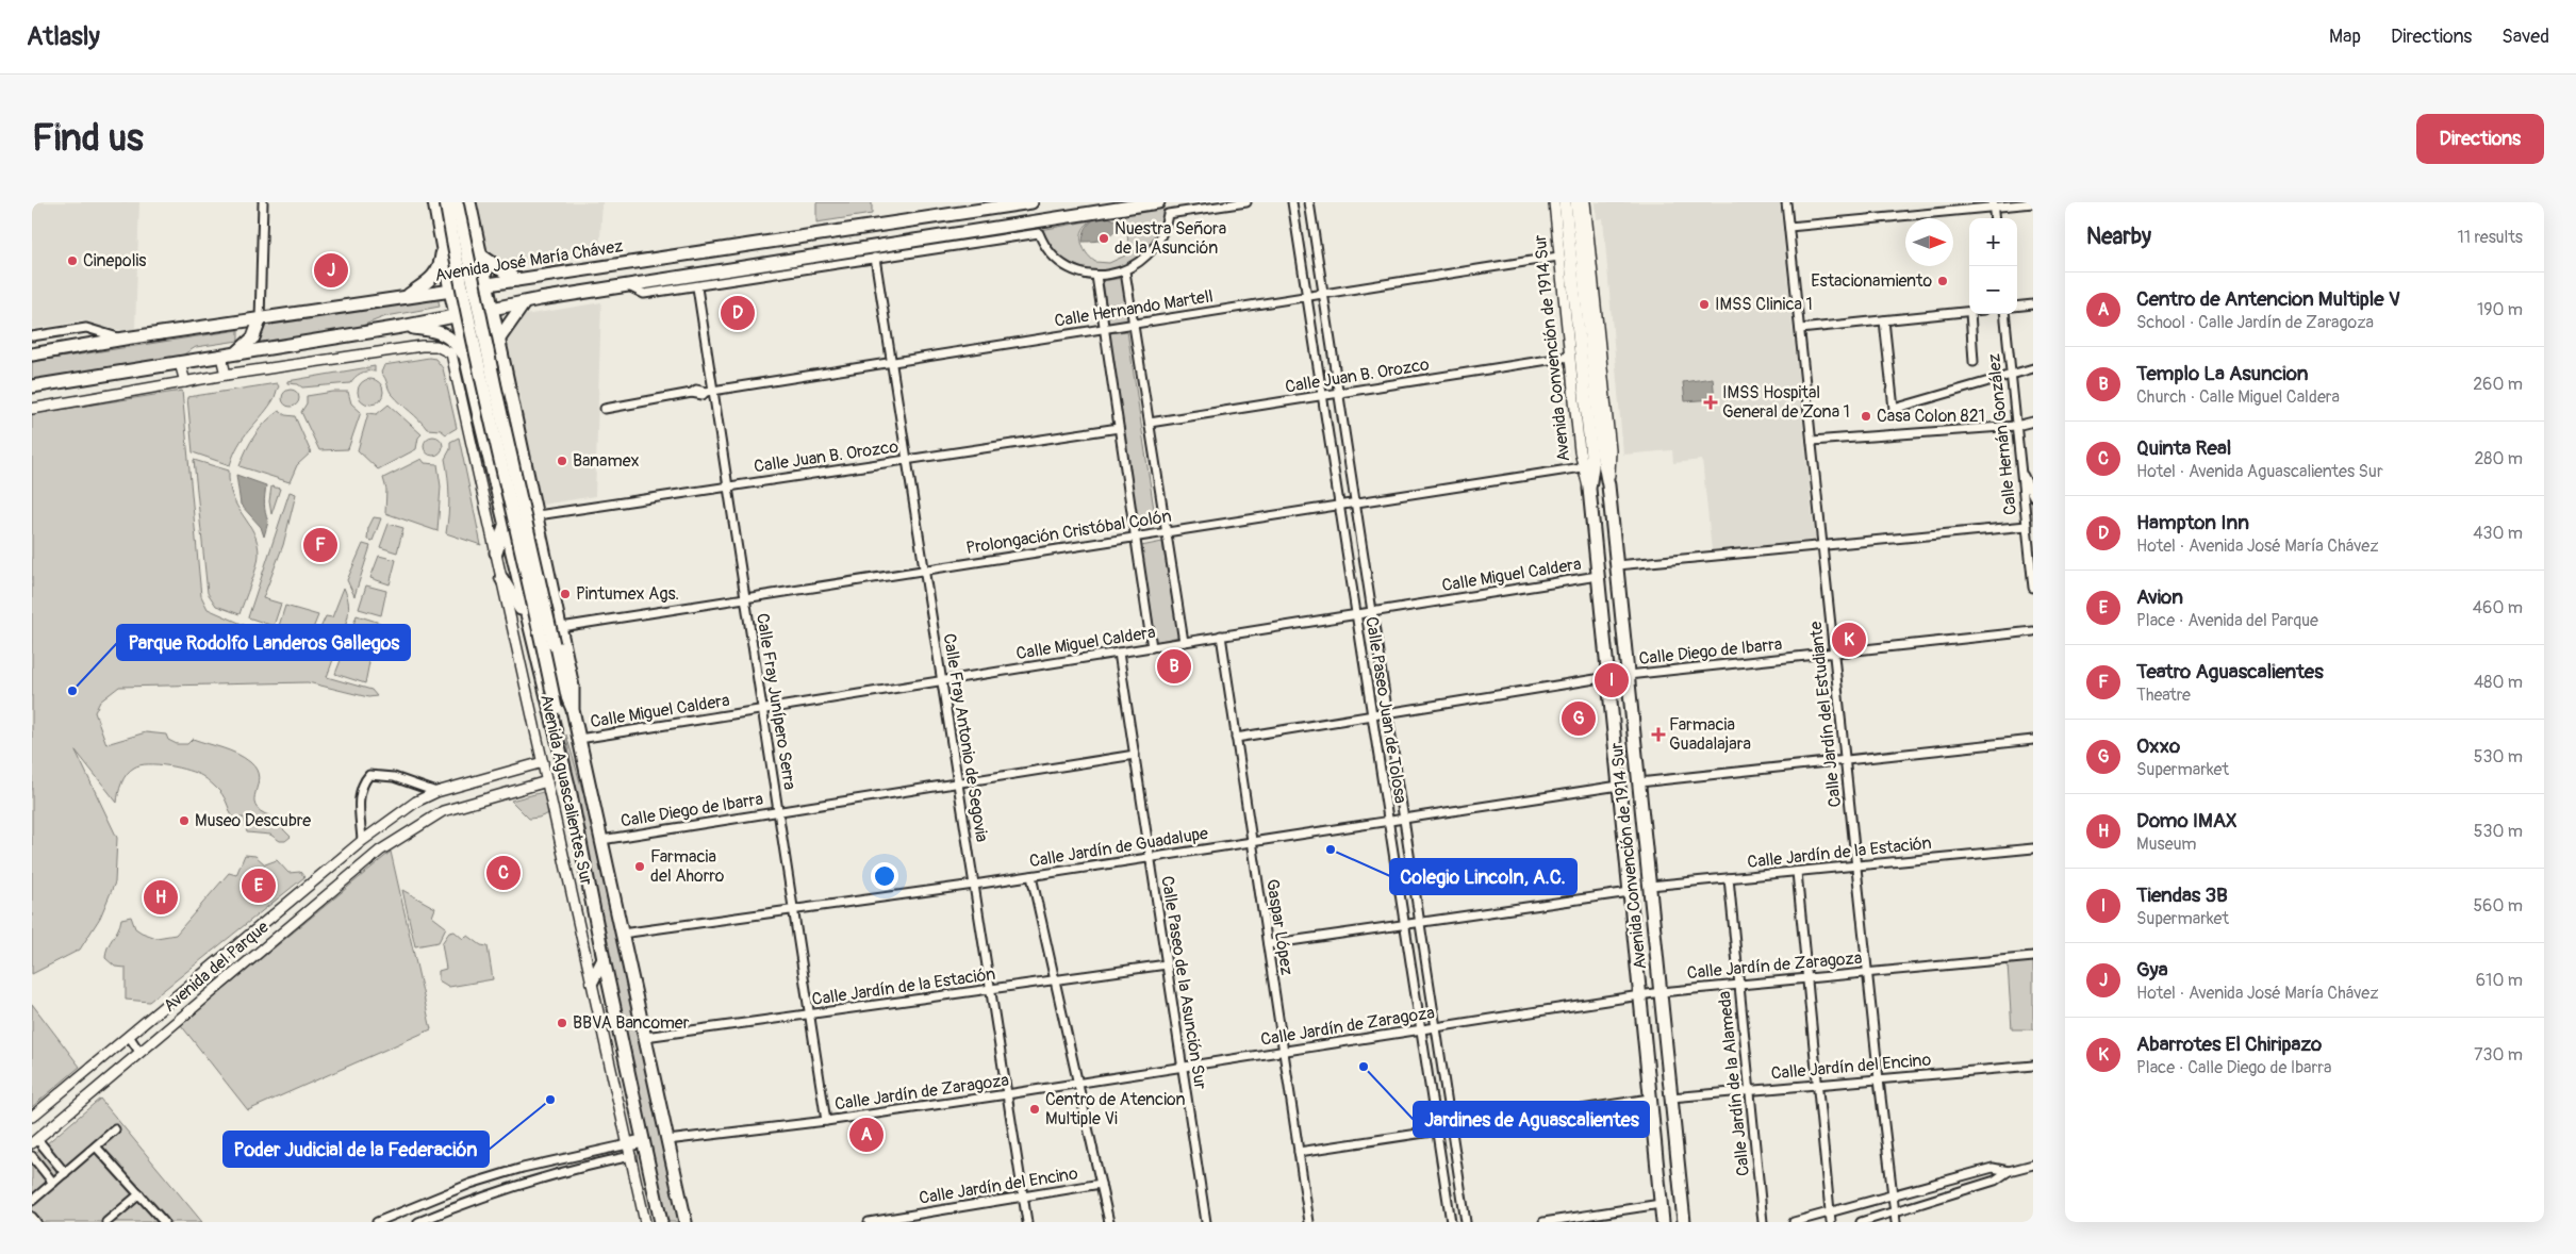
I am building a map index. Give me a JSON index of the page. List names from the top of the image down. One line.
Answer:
{"streets":{"main road":["Avenida José María Chávez","Avenida Convención de 1914 Sur","Avenida Aguascalientes Sur"],"street":["Calle Hernando Martell","Calle Juan B. Orozco","Calle Hernán González","Prolongación Cristóbal Colón","Calle Miguel Caldera","Calle Diego de Ibarra","Calle Fray Junípero Serra","Calle Paseo Juan de Tolosa","Calle Jardín del Estudiante","Calle Fray Antonio de Segovia","Calle Jardín de Guadalupe","Calle Jardín de la Estación","Gaspar López","Calle Jardín de Zaragoza","Avenida del Parque","Calle Paseo de la Asunción Sur","Calle Jardín del Encino","Calle Jardín de la Alameda"]},"crossings":[["Avenida José María Chávez","Avenida Aguascalientes Sur"],["Calle Hernando Martell","Avenida Convención de 1914 Sur"],["Calle Hernando Martell","Calle Fray Junípero Serra"],["Calle Hernando Martell","Calle Paseo Juan de Tolosa"],["Calle Hernando Martell","Calle Fray Antonio de Segovia"],["Avenida Convención de 1914 Sur","Calle Juan B. Orozco"],["Avenida Convención de 1914 Sur","Prolongación Cristóbal Colón"],["Avenida Convención de 1914 Sur","Calle Miguel Caldera"],["Avenida Convención de 1914 Sur","Calle Diego de Ibarra"],["Avenida Convención de 1914 Sur","Calle Jardín de Guadalupe"],["Avenida Convención de 1914 Sur","Calle Jardín de la Estación"],["Avenida Convención de 1914 Sur","Calle Jardín de Zaragoza"],["Avenida Convención de 1914 Sur","Calle Jardín del Encino"],["Calle Juan B. Orozco","Calle Fray Junípero Serra"],["Calle Juan B. Orozco","Calle Paseo Juan de Tolosa"],["Calle Juan B. Orozco","Calle Fray Antonio de Segovia"],["Calle Juan B. Orozco","Avenida Aguascalientes Sur"],["Prolongación Cristóbal Colón","Calle Fray Junípero Serra"],["Prolongación Cristóbal Colón","Calle Paseo Juan de Tolosa"],["Prolongación Cristóbal Colón","Calle Fray Antonio de Segovia"],["Prolongación Cristóbal Colón","Avenida Aguascalientes Sur"],["Calle Miguel Caldera","Calle Fray Junípero Serra"],["Calle Miguel Caldera","Calle Paseo Juan de Tolosa"],["Calle Miguel Caldera","Calle Fray Antonio de Segovia"],["Calle Miguel Caldera","Avenida Aguascalientes Sur"],["Calle Miguel Caldera","Gaspar López"],["Calle Miguel Caldera","Calle Paseo de la Asunción Sur"],["Calle Diego de Ibarra","Calle Fray Junípero Serra"],["Calle Diego de Ibarra","Calle Paseo Juan de Tolosa"],["Calle Diego de Ibarra","Calle Jardín del Estudiante"],["Calle Diego de Ibarra","Calle Fray Antonio de Segovia"],["Calle Diego de Ibarra","Avenida Aguascalientes Sur"],["Calle Diego de Ibarra","Gaspar López"],["Calle Diego de Ibarra","Calle Paseo de la Asunción Sur"],["Calle Fray Junípero Serra","Calle Jardín de Guadalupe"],["Calle Fray Junípero Serra","Calle Jardín de la Estación"],["Calle Fray Junípero Serra","Calle Jardín de Zaragoza"],["Calle Paseo Juan de Tolosa","Calle Jardín de Guadalupe"],["Calle Paseo Juan de Tolosa","Calle Jardín de Zaragoza"],["Calle Jardín del Estudiante","Calle Jardín de la Estación"],["Calle Jardín del Estudiante","Calle Jardín de Zaragoza"],["Calle Jardín del Estudiante","Calle Jardín del Encino"],["Calle Fray Antonio de Segovia","Calle Jardín de Guadalupe"],["Calle Fray Antonio de Segovia","Calle Jardín de la Estación"],["Calle Fray Antonio de Segovia","Calle Jardín de Zaragoza"],["Calle Fray Antonio de Segovia","Calle Jardín del Encino"],["Avenida Aguascalientes Sur","Calle Jardín de Guadalupe"],["Avenida Aguascalientes Sur","Calle Jardín de la Estación"],["Avenida Aguascalientes Sur","Calle Jardín de Zaragoza"],["Avenida Aguascalientes Sur","Avenida del Parque"],["Calle Jardín de Guadalupe","Gaspar López"],["Calle Jardín de Guadalupe","Calle Paseo de la Asunción Sur"],["Calle Jardín de la Estación","Calle Paseo de la Asunción Sur"],["Calle Jardín de la Estación","Calle Jardín de la Alameda"],["Gaspar López","Calle Jardín de Zaragoza"],["Calle Jardín de Zaragoza","Calle Paseo de la Asunción Sur"],["Calle Jardín de Zaragoza","Calle Jardín de la Alameda"],["Calle Jardín del Encino","Calle Jardín de la Alameda"]],"places":{"other":["Nuestra Señora de la Asunción","Cinepolis","Estacionamiento","IMSS Clinica 1","Casa Colon 821","Banamex","Pintumex Ags.","Parque Rodolfo Landeros Gallegos","Museo Descubre","Colegio Lincoln, A.C.","Farmacia del Ahorro","BBVA Bancomer","Jardines de Aguascalientes","Poder Judicial de la Federación","Centro de Atencion Multiple Vi"],"health":["IMSS Hospital General de Zona 1","Farmacia Guadalajara"]},"north":"right","page":{"header":"Atlasly","nav":["Map","Directions","Saved"],"buttons":"Directions","title":"Find us","heading":["Nearby","11 results"],"map_buttons":["+","−"],"pins":["J","D","F","K","B","I","G","C","E","H","A"],"list":[{"mark":"A","name":"Centro de Antencion Multiple V","note":"School · Calle Jardín de Zaragoza","value":"190 m"},{"mark":"B","name":"Templo La Asuncion","note":"Church · Calle Miguel Caldera","value":"260 m"},{"mark":"C","name":"Quinta Real","note":"Hotel · Avenida Aguascalientes Sur","value":"280 m"},{"mark":"D","name":"Hampton Inn","note":"Hotel · Avenida José María Chávez","value":"430 m"},{"mark":"E","name":"Avion","note":"Place · Avenida del Parque","value":"460 m"},{"mark":"F","name":"Teatro Aguascalientes","note":"Theatre","value":"480 m"},{"mark":"G","name":"Oxxo","note":"Supermarket","value":"530 m"},{"mark":"H","name":"Domo IMAX","note":"Museum","value":"530 m"},{"mark":"I","name":"Tiendas 3B","note":"Supermarket","value":"560 m"},{"mark":"J","name":"Gya","note":"Hotel · Avenida José María Chávez","value":"610 m"},{"mark":"K","name":"Abarrotes El Chiripazo","note":"Place · Calle Diego de Ibarra","value":"730 m"}]}}
